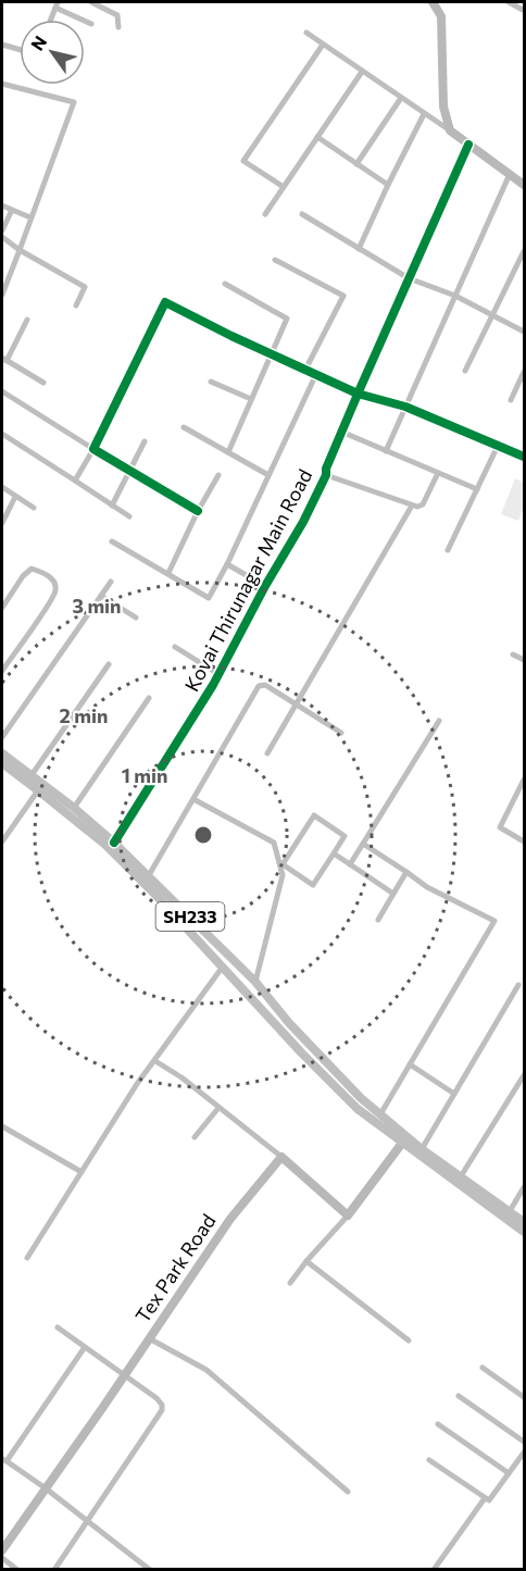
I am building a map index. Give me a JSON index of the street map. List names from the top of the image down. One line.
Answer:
{"streets":{"main road":["SH233"],"street":["Kovai Thirunagar Main Road","Tex Park Road"]},"crossings":[["Kovai Thirunagar Main Road","SH233"]],"north":"top left","rings":["3 min","2 min","1 min"]}
